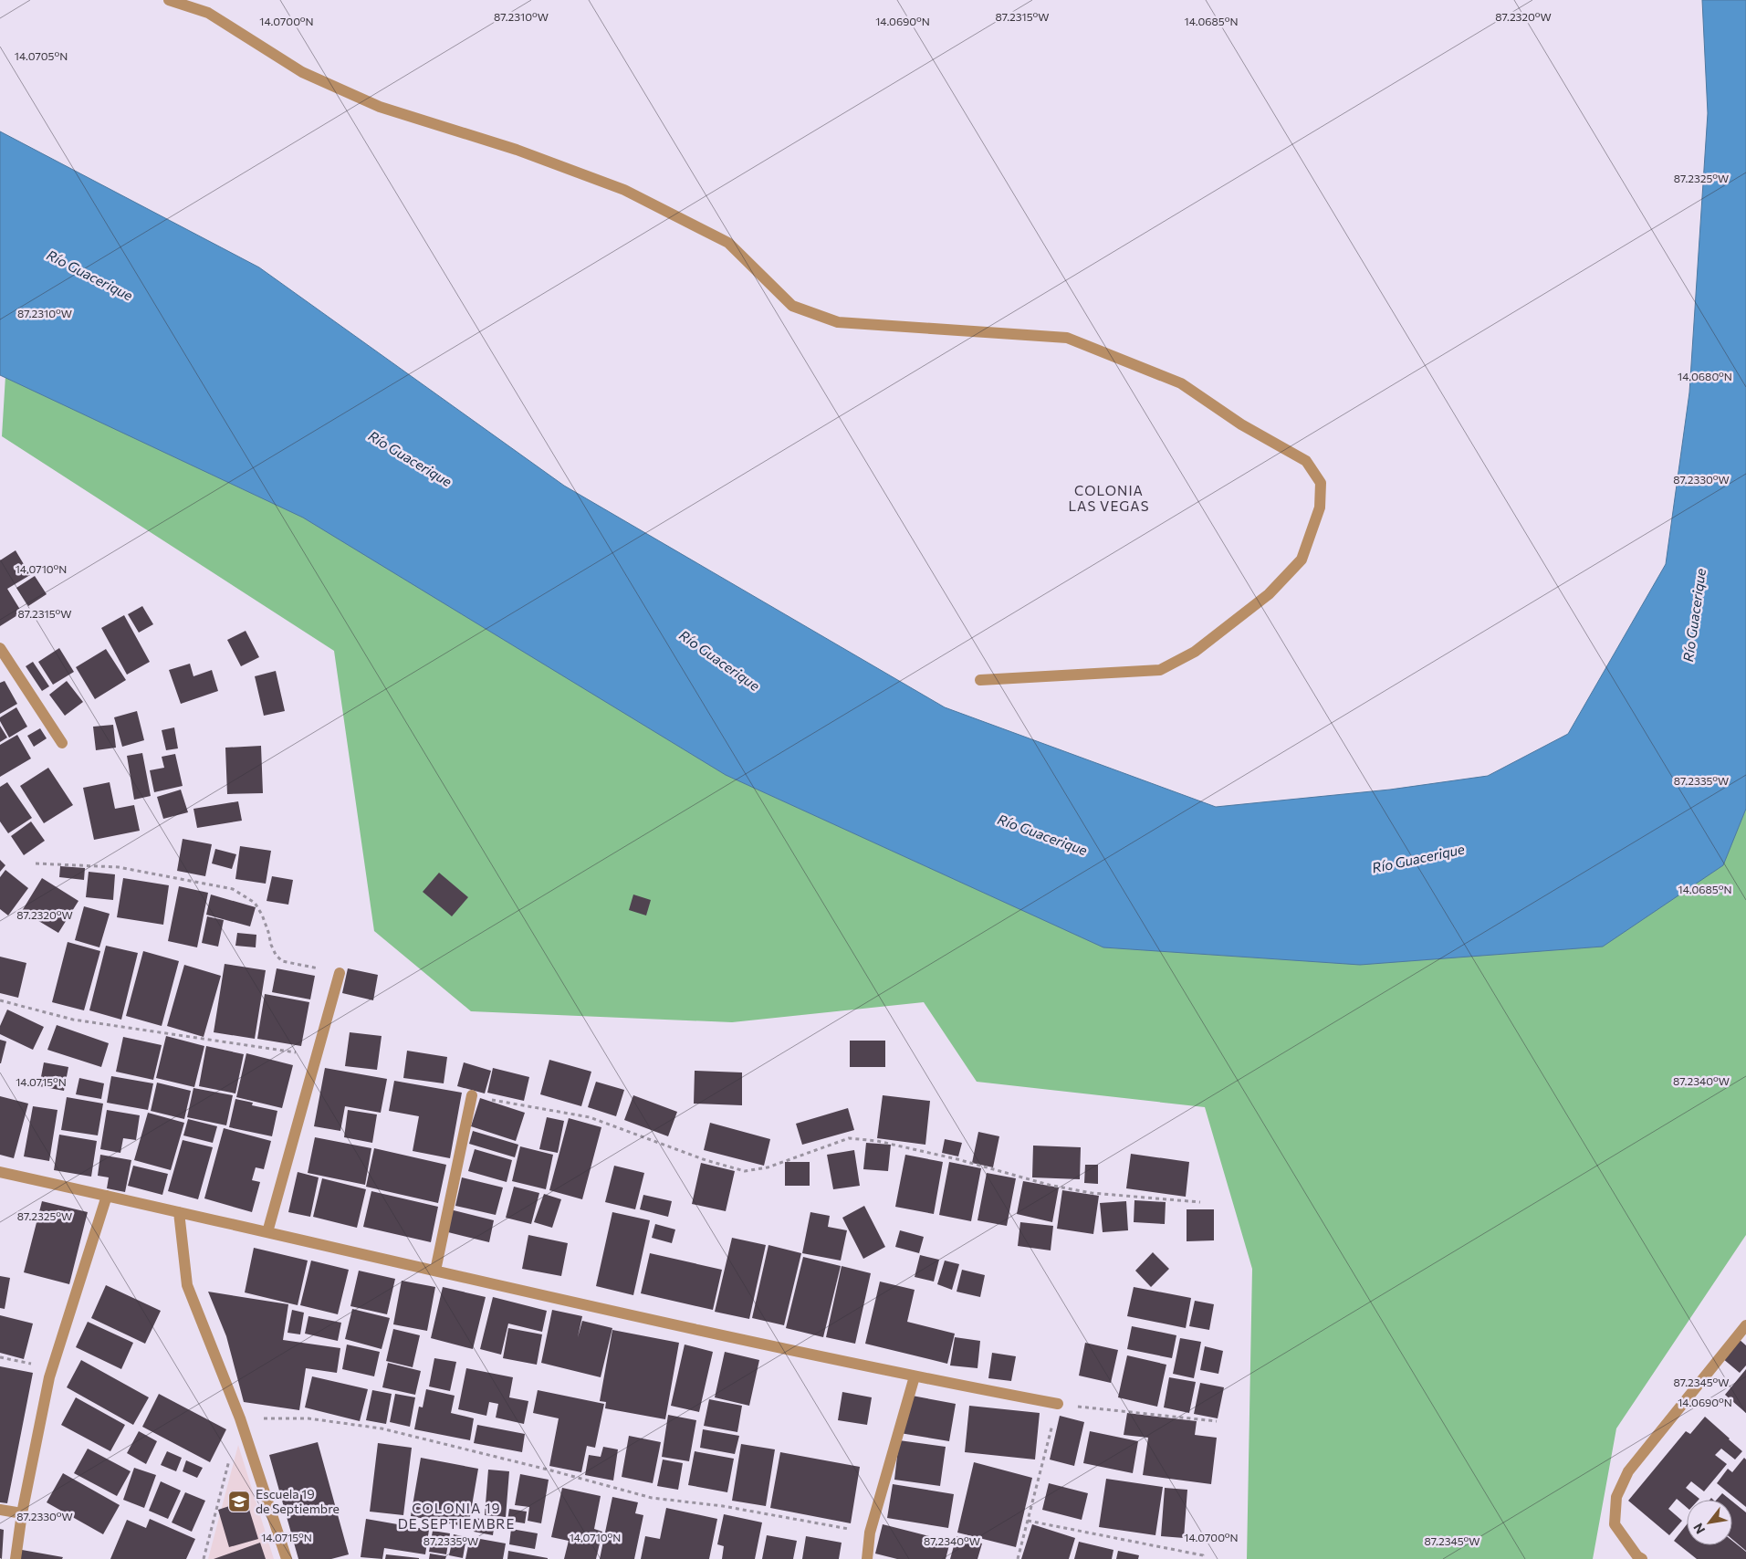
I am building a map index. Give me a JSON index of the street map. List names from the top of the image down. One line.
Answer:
{"districts":["COLONIA LAS VEGAS","COLONIA 19 DE SEPTIEMBRE"],"water":["Río Guacerique"],"places":{"school or university":["Escuela 19 de Septiembre"]},"north":"bottom left","coordinates":["87.2310°W","87.2315°W","87.2320°W","14.0700°N","14.0690°N","14.0685°N","14.0705°N","87.2325°W","14.0680°N","87.2330°W","14.0710°N","87.2335°W","87.2340°W","14.0715°N","87.2345°W"]}
